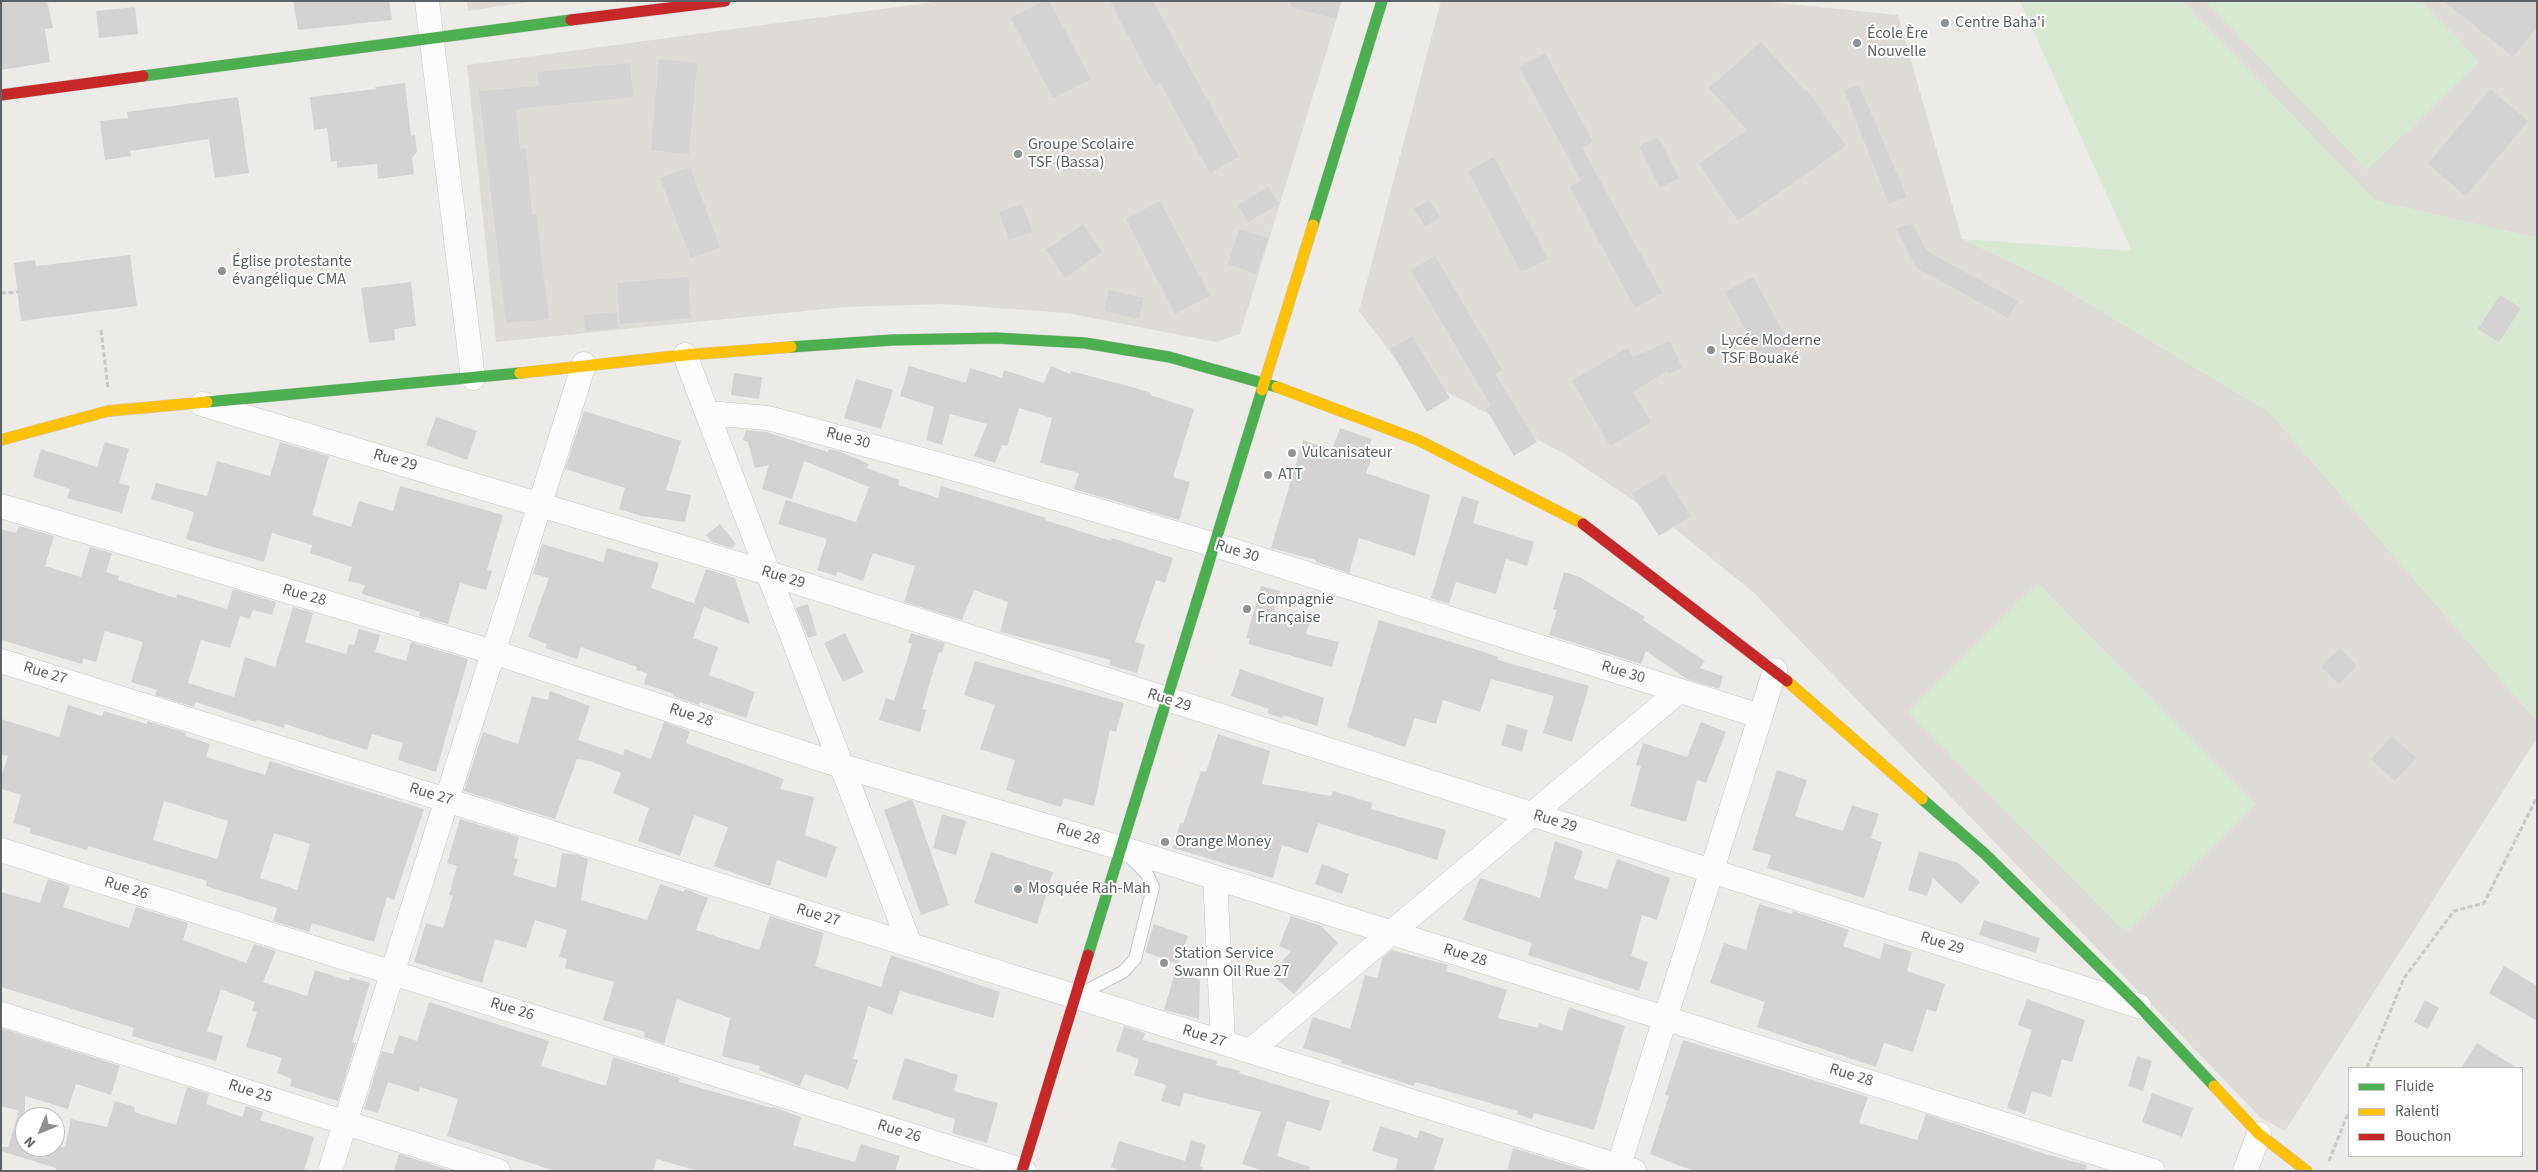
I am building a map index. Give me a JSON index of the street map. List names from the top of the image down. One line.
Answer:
{"streets":{"street":["Rue 30","Rue 29","Rue 28","Rue 27","Rue 26","Rue 25"]},"places":["Centre Baha'i","École Ère Nouvelle","Groupe Scolaire TSF (Bassa)","Église protestante évangélique CMA","Lycée Moderne TSF Bouaké","Vulcanisateur","ATT","Compagnie Française","Orange Money","Mosquée Rah-Mah","Station Service Swann Oil Rue 27"],"legend":["Fluide","Ralenti","Bouchon"],"north":"bottom left"}
